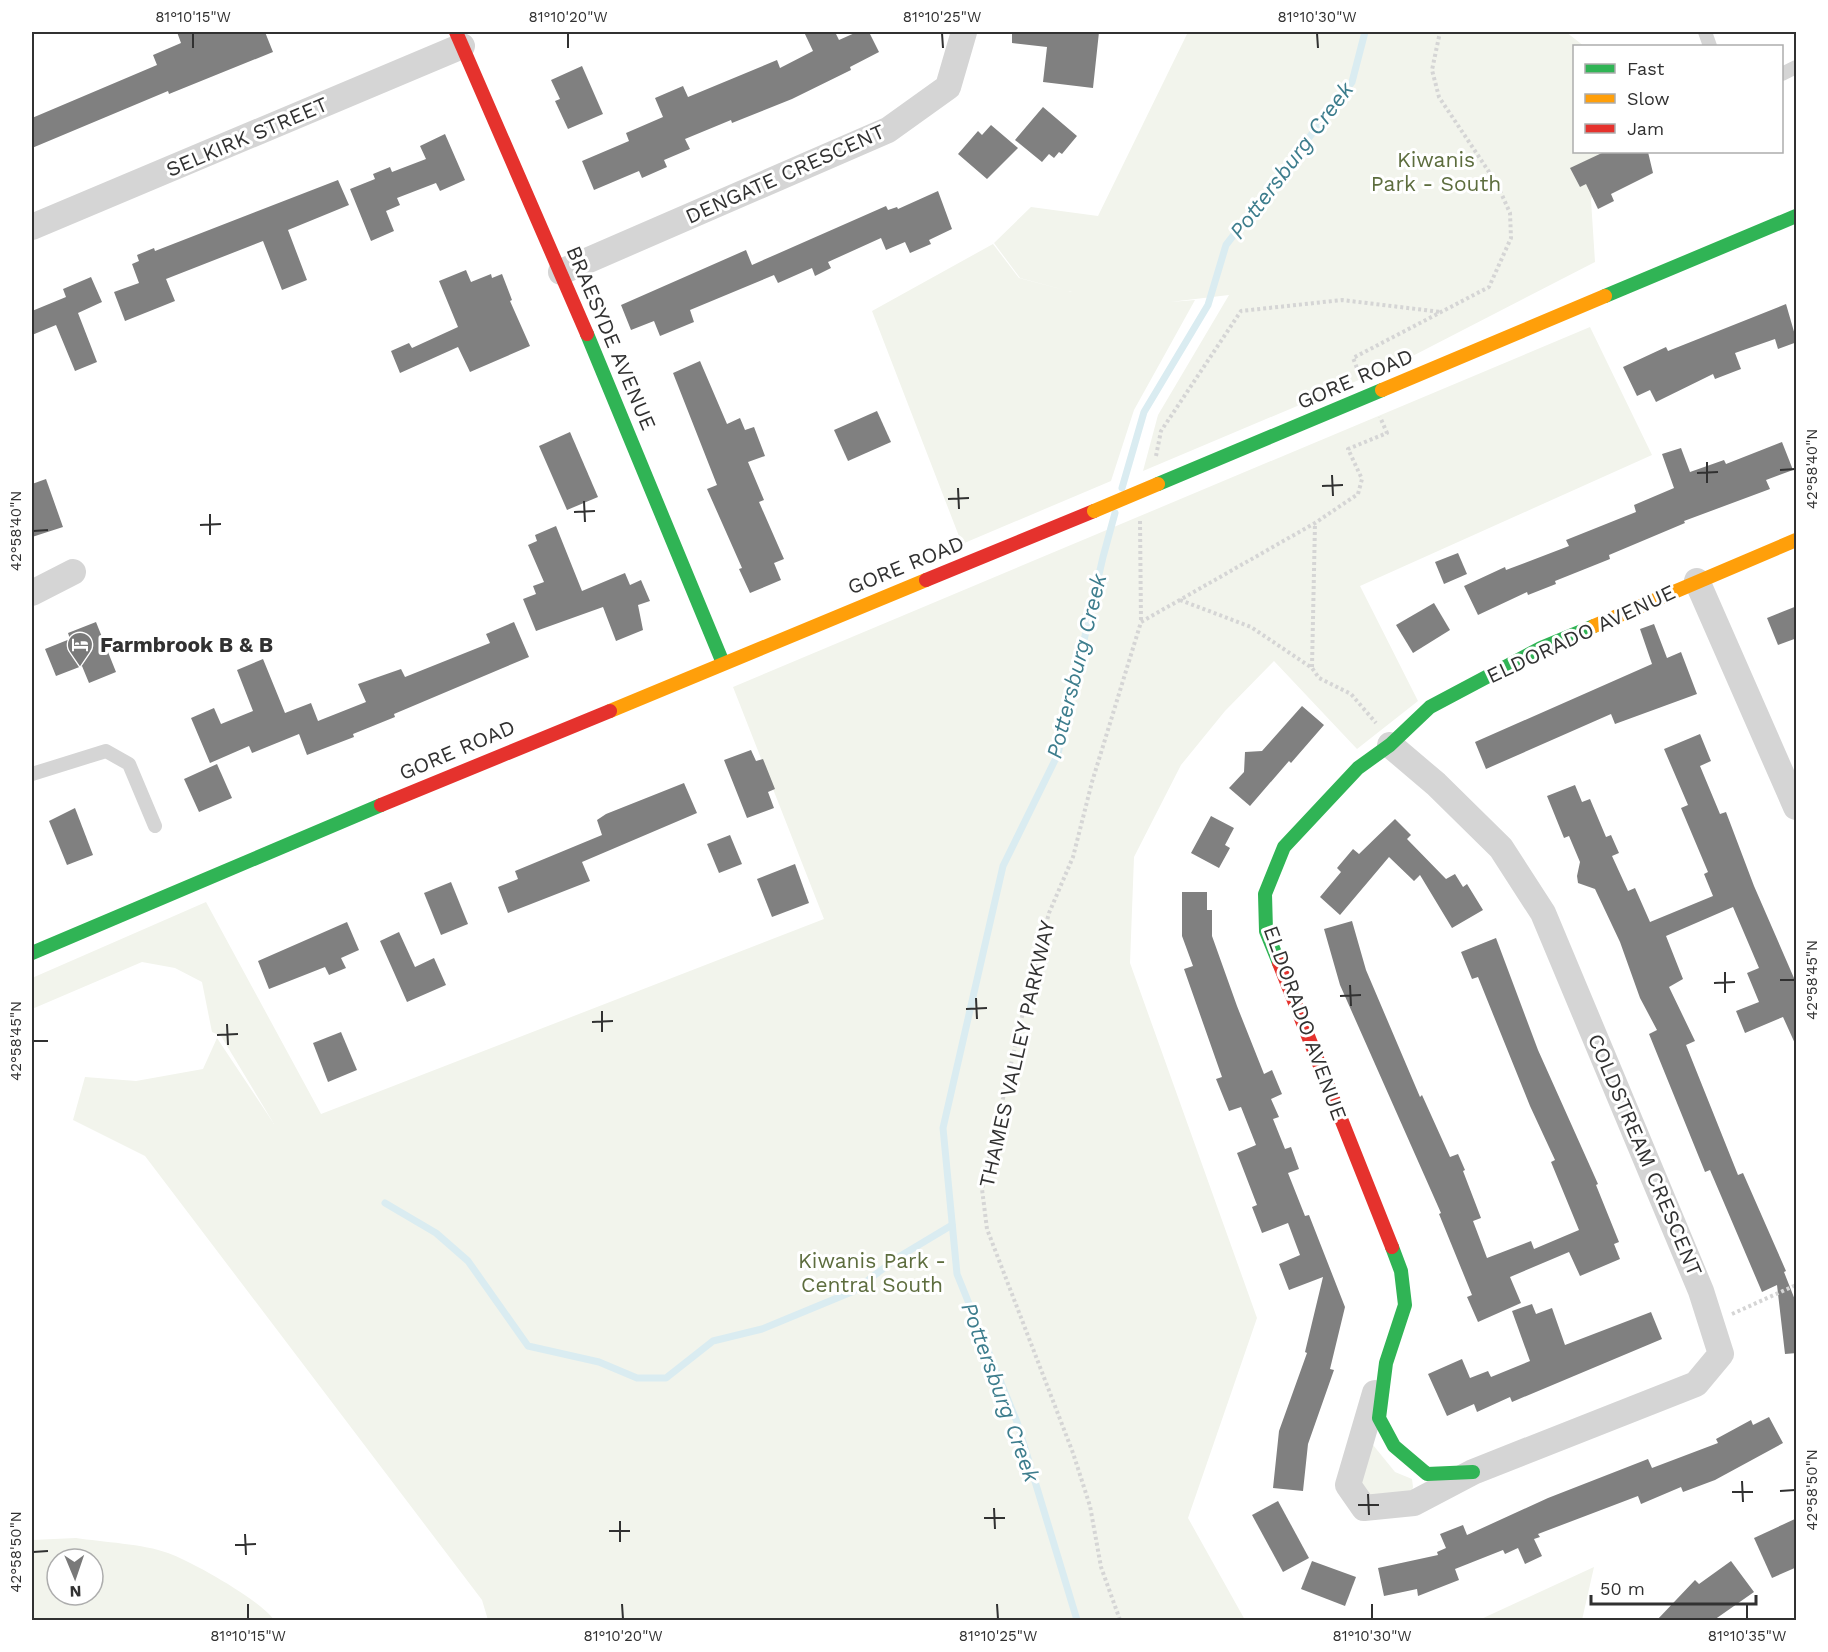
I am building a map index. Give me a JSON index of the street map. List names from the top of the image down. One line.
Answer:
{"streets":{"street":["SELKIRK STREET","DENGATE CRESCENT","BRAESYDE AVENUE","GORE ROAD","ELDORADO AVENUE","COLDSTREAM CRESCENT"],"path":["THAMES VALLEY PARKWAY"]},"crossings":[["SELKIRK STREET","BRAESYDE AVENUE"],["DENGATE CRESCENT","BRAESYDE AVENUE"],["BRAESYDE AVENUE","GORE ROAD"],["ELDORADO AVENUE","COLDSTREAM CRESCENT"]],"water":["Pottersburg Creek"],"parks":["Kiwanis Park - South","Kiwanis Park - Central South"],"places":{"hotel":["Farmbrook B & B"]},"legend":["Fast","Slow","Jam"],"scale_bar":"50 m","north":"bottom","coordinates":["81°10'15\"W","81°10'20\"W","81°10'25\"W","81°10'30\"W","42°58'40\"N","42°58'45\"N","42°58'50\"N","81°10'35\"W"]}
